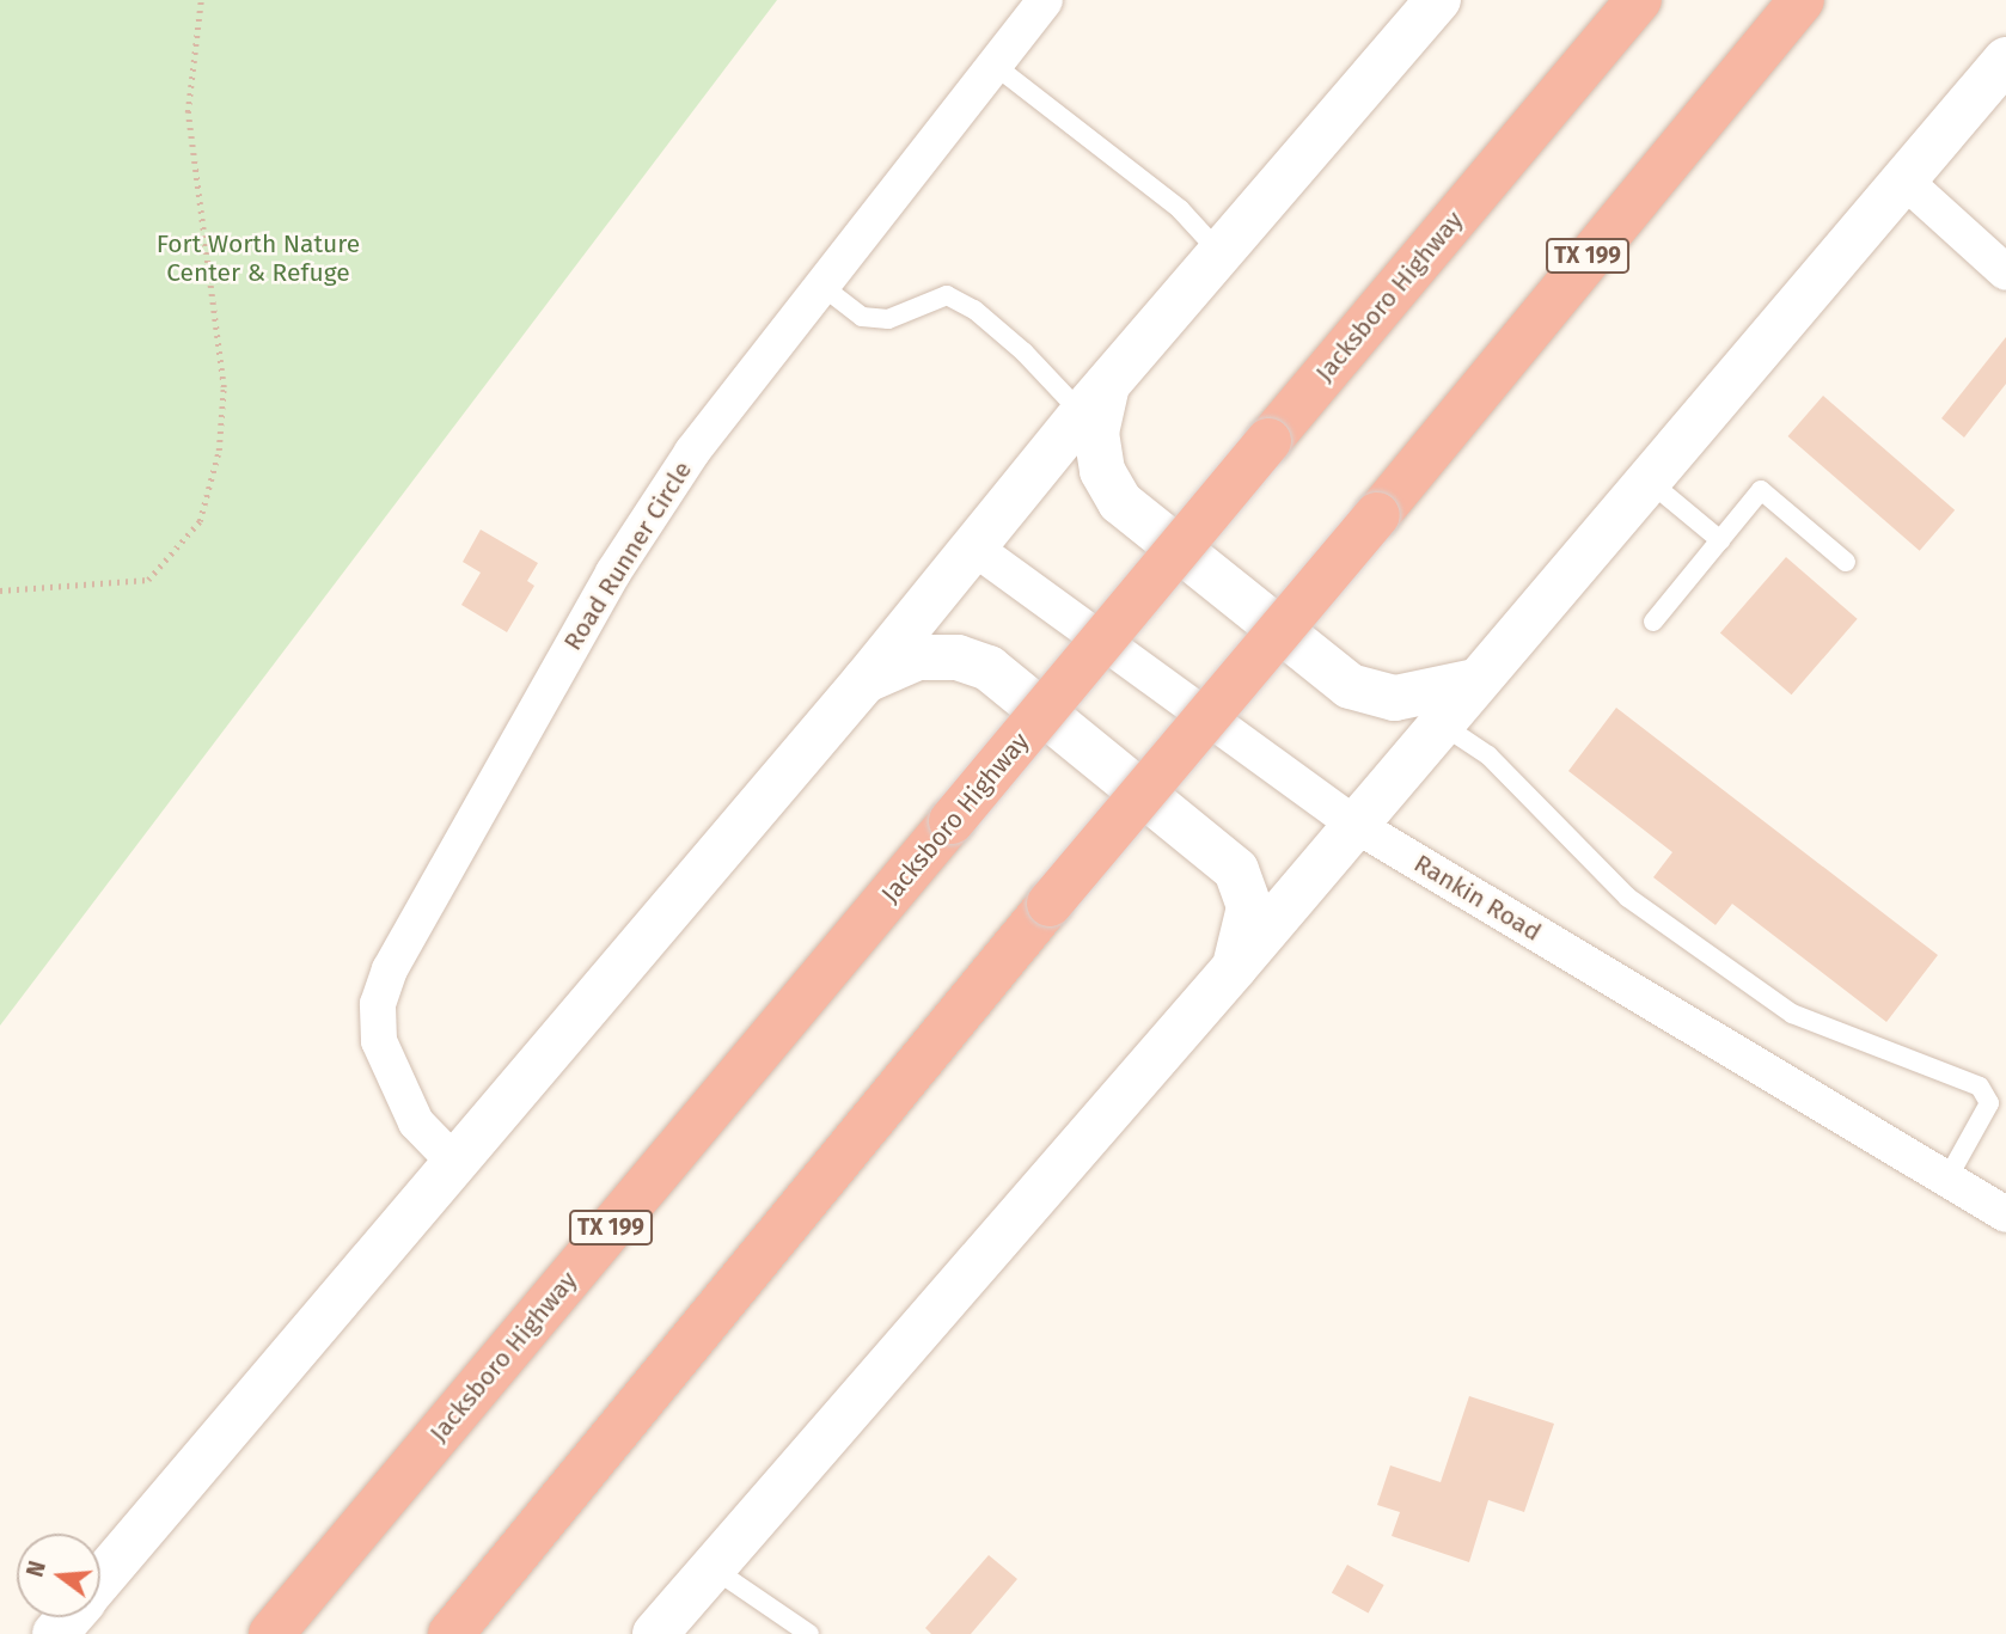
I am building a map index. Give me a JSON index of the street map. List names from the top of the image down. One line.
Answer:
{"streets":{"highway":["TX 199","Jacksboro Highway"],"street":["Road Runner Circle","Rankin Road"]},"parks":["Fort Worth Nature Center & Refuge"],"north":"left"}
